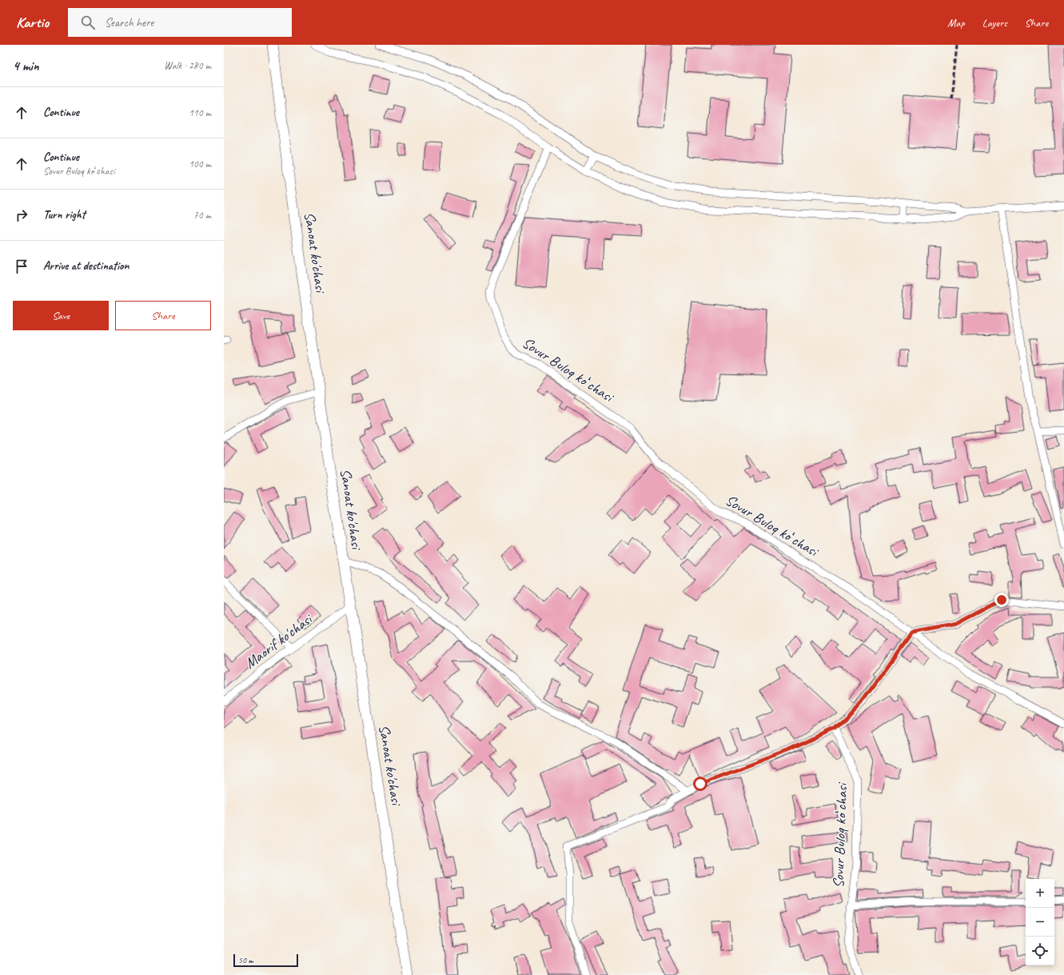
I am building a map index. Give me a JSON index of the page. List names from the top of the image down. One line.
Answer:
{"streets":{"main road":["Sanoat ko'chasi"],"street":["Sovur Buloq koʻchasi","Maorif ko'chasi"]},"crossings":[["Sanoat ko'chasi","Maorif ko'chasi"]],"scale_bar":"50 m","page":{"header":"Kartio","search":"Search here","nav":["Map","Layers","Share"],"heading":["4 min","Walk · 280 m"],"list":[["Continue","110 m"],["Continue","Sovur Buloq koʻchasi","100 m"],["Turn right","70 m"],"Arrive at destination"],"buttons":["Save","Share"],"map_buttons":["+","−"],"scale":"50 m"}}
